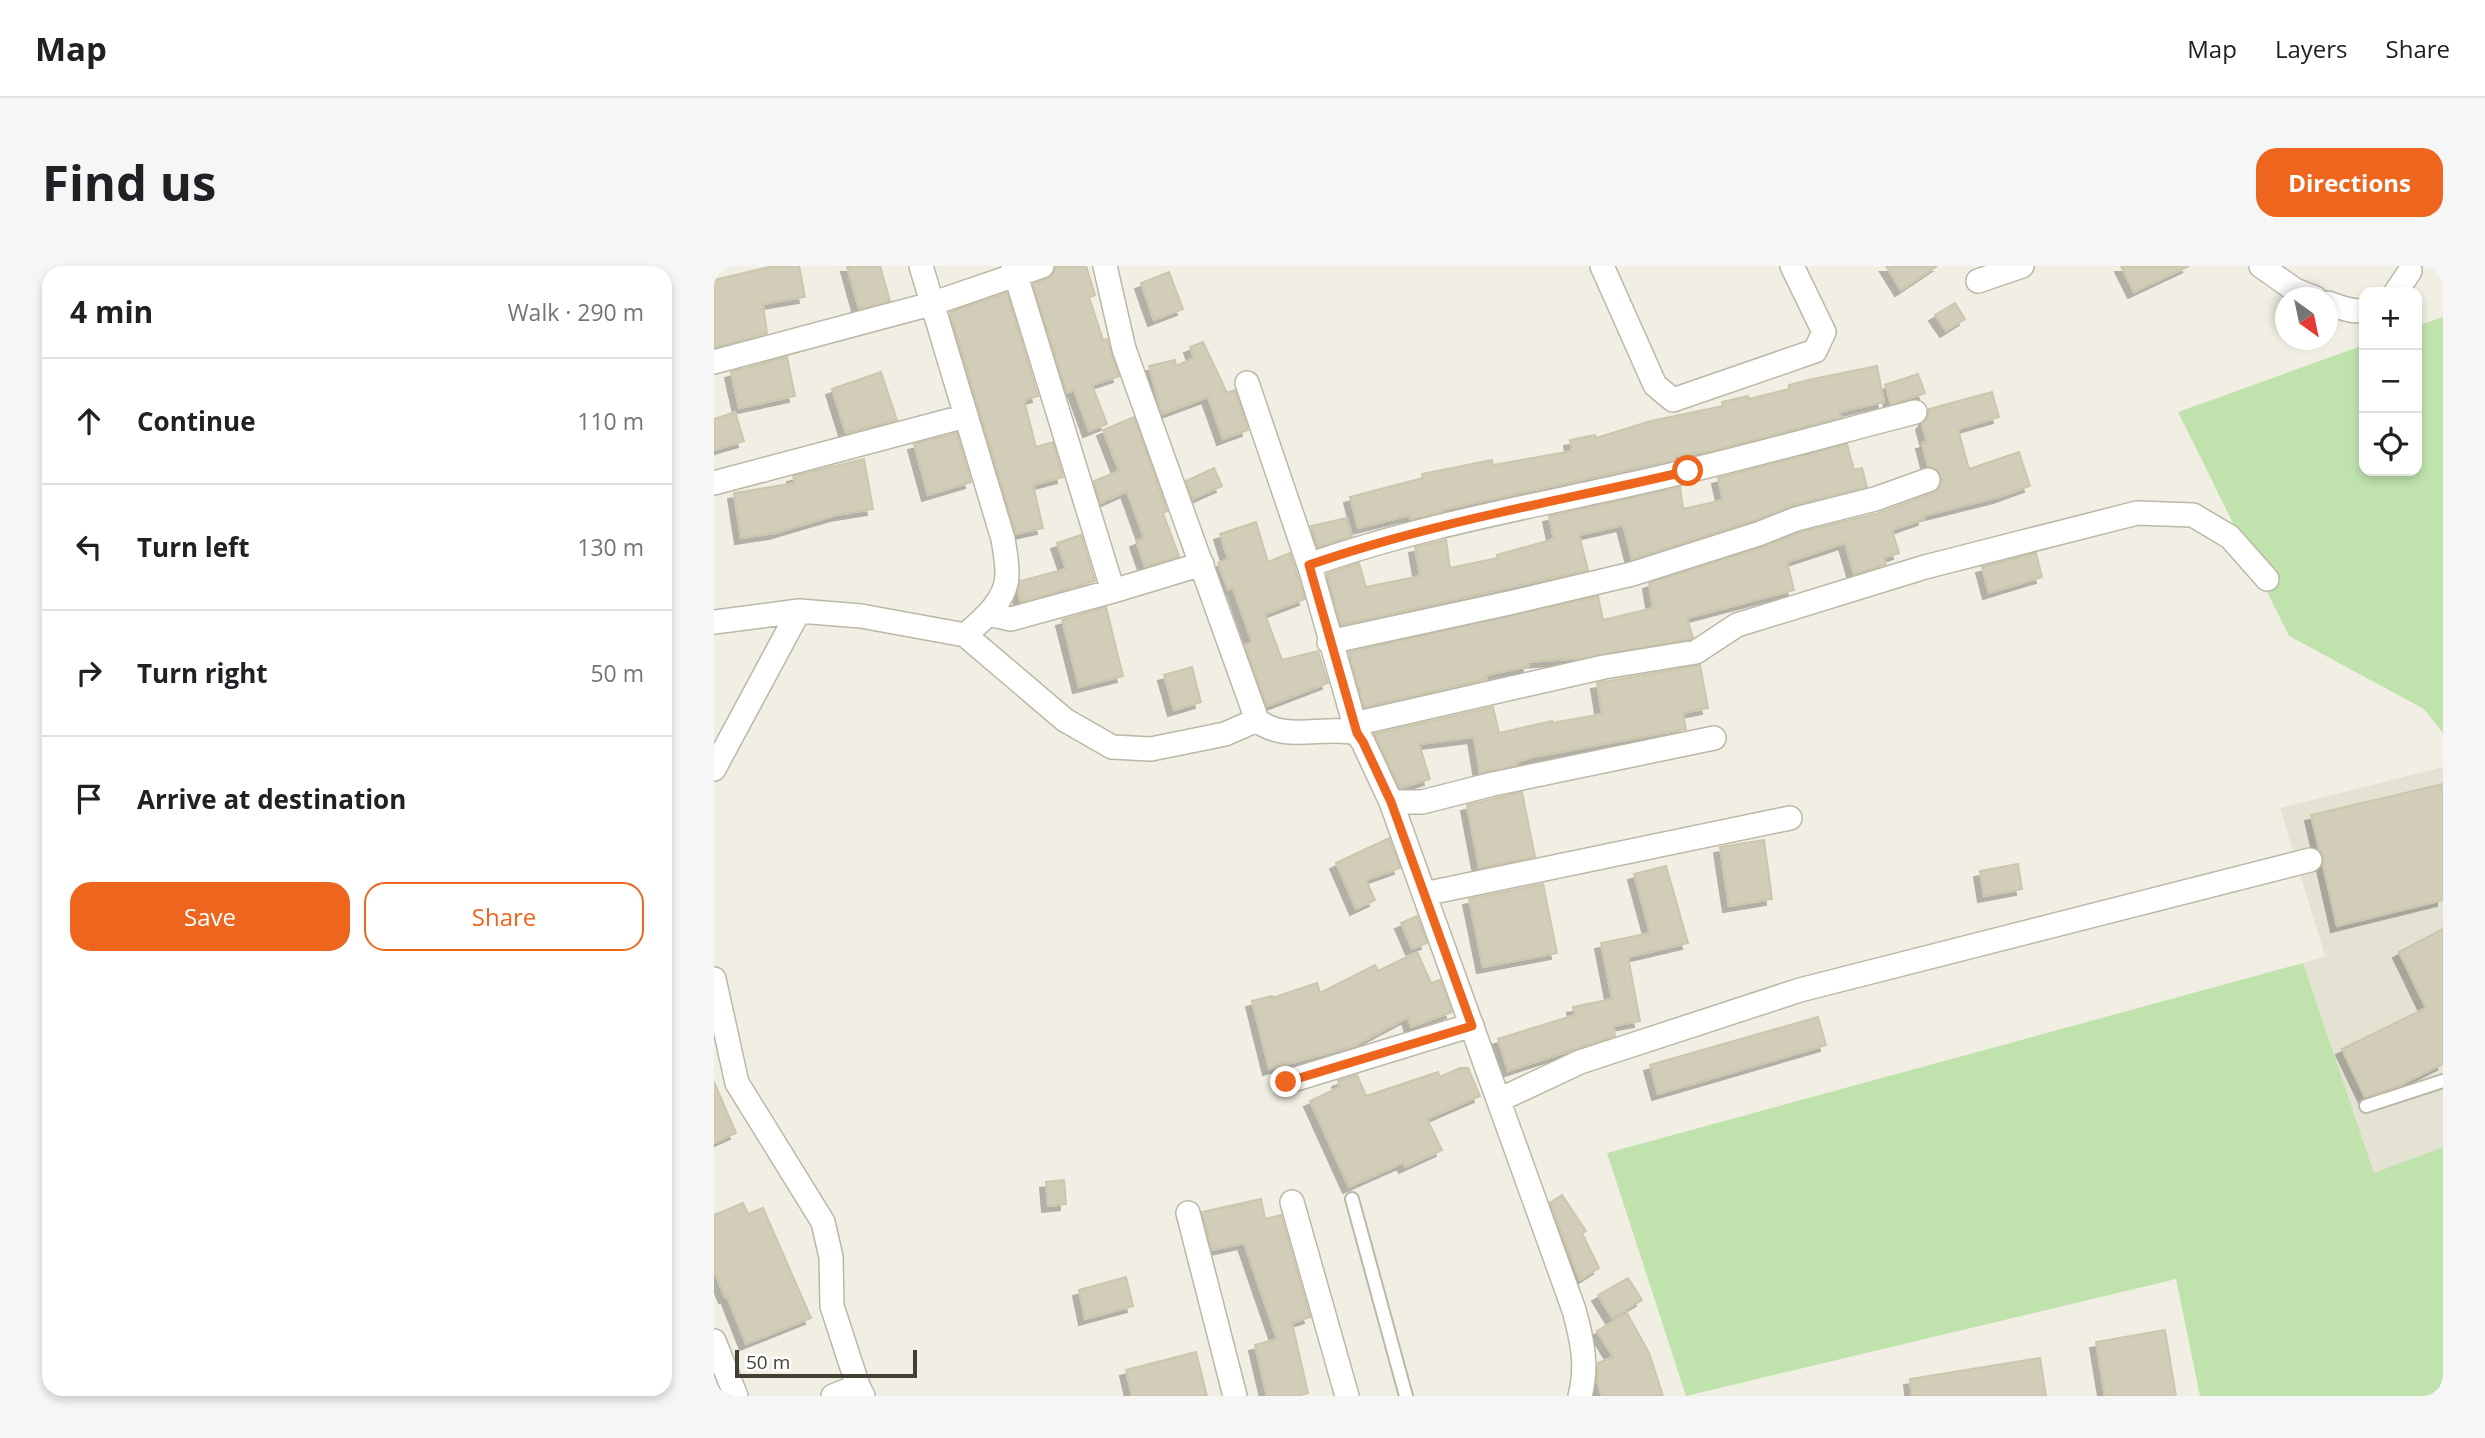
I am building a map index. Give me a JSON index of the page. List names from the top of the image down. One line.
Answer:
{"scale_bar":"50 m","north":"bottom right","page":{"header":"Map","nav":["Map","Layers","Share"],"buttons":["Directions",["Save","Share"]],"title":"Find us","heading":["4 min","Walk · 290 m"],"map_buttons":["+","−"],"list":[["Continue","110 m"],["Turn left","130 m"],["Turn right","50 m"],"Arrive at destination"],"scale":"50 m"}}
